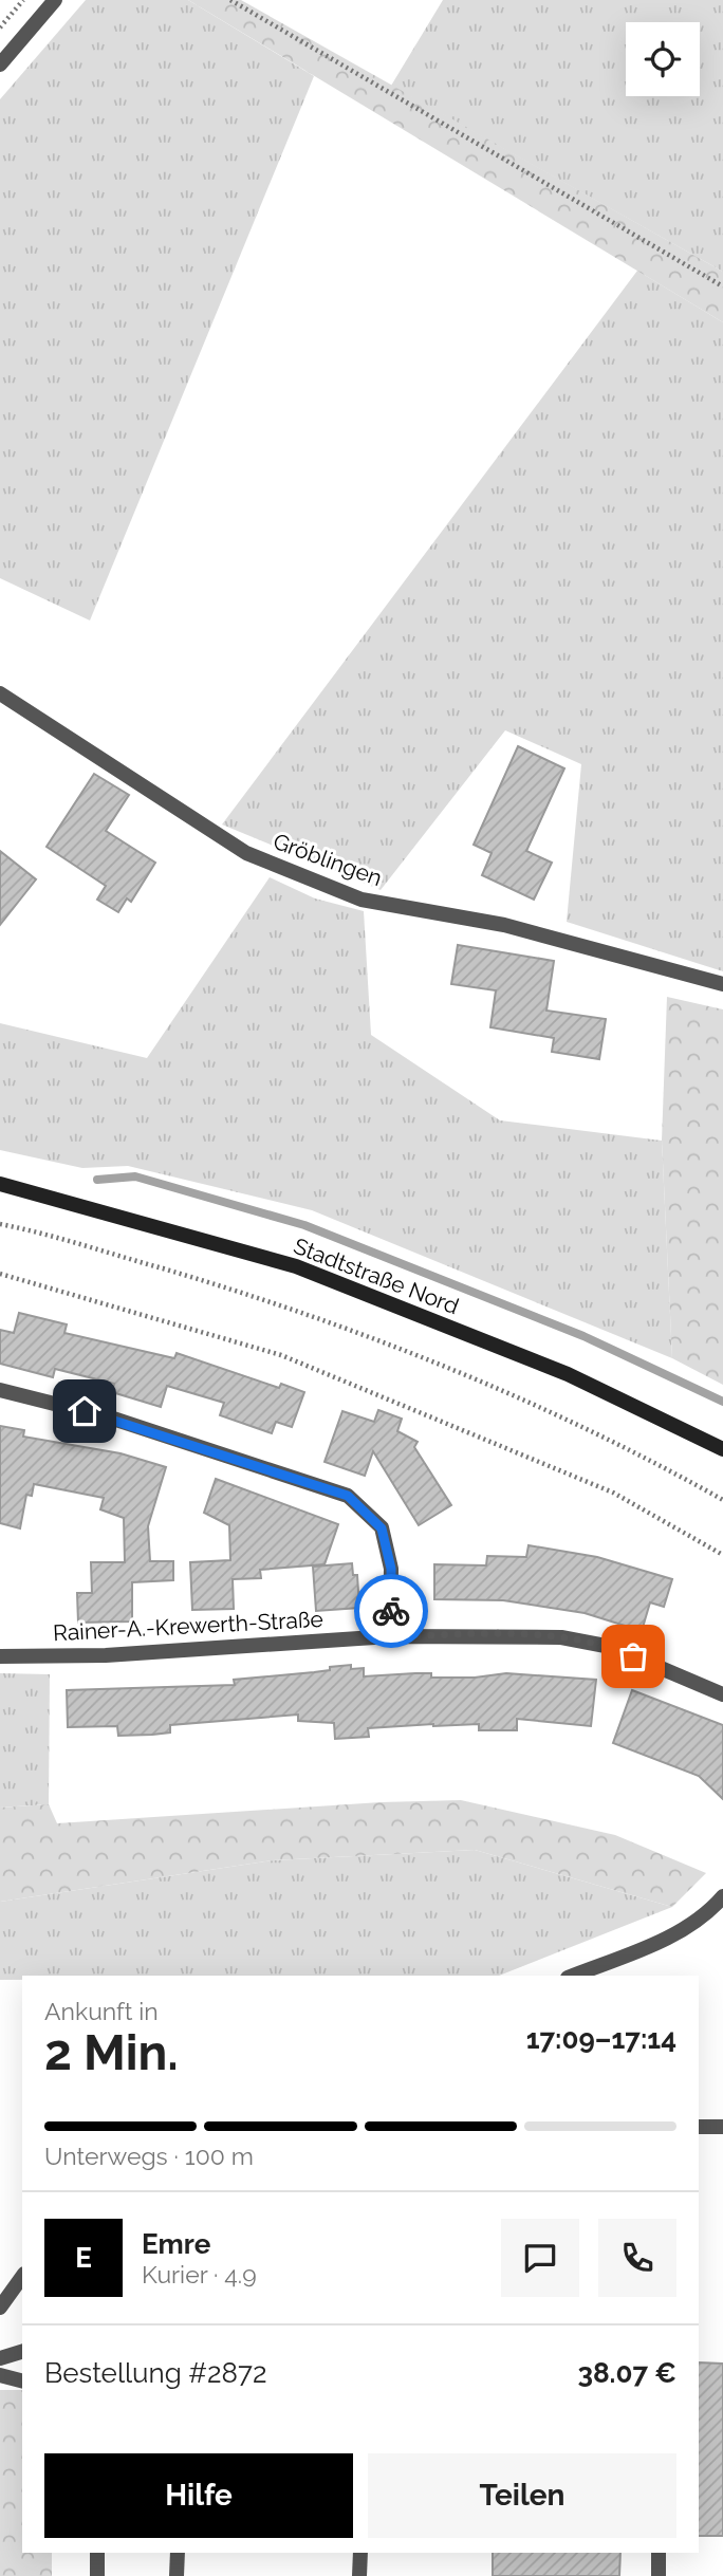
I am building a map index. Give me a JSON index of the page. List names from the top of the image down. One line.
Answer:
{"streets":{"main road":["Stadtstraße Nord"],"street":["Gröblingen","Rainer-A.-Krewerth-Straße"]},"page":{"heading":["2 Min.","Ankunft in","17:09–17:14"],"panel":["Emre","Kurier · 4.9","Bestellung #2872","38.07 €"],"bar":"Unterwegs · 100 m","round":"E","buttons":["Hilfe","Teilen"]}}
